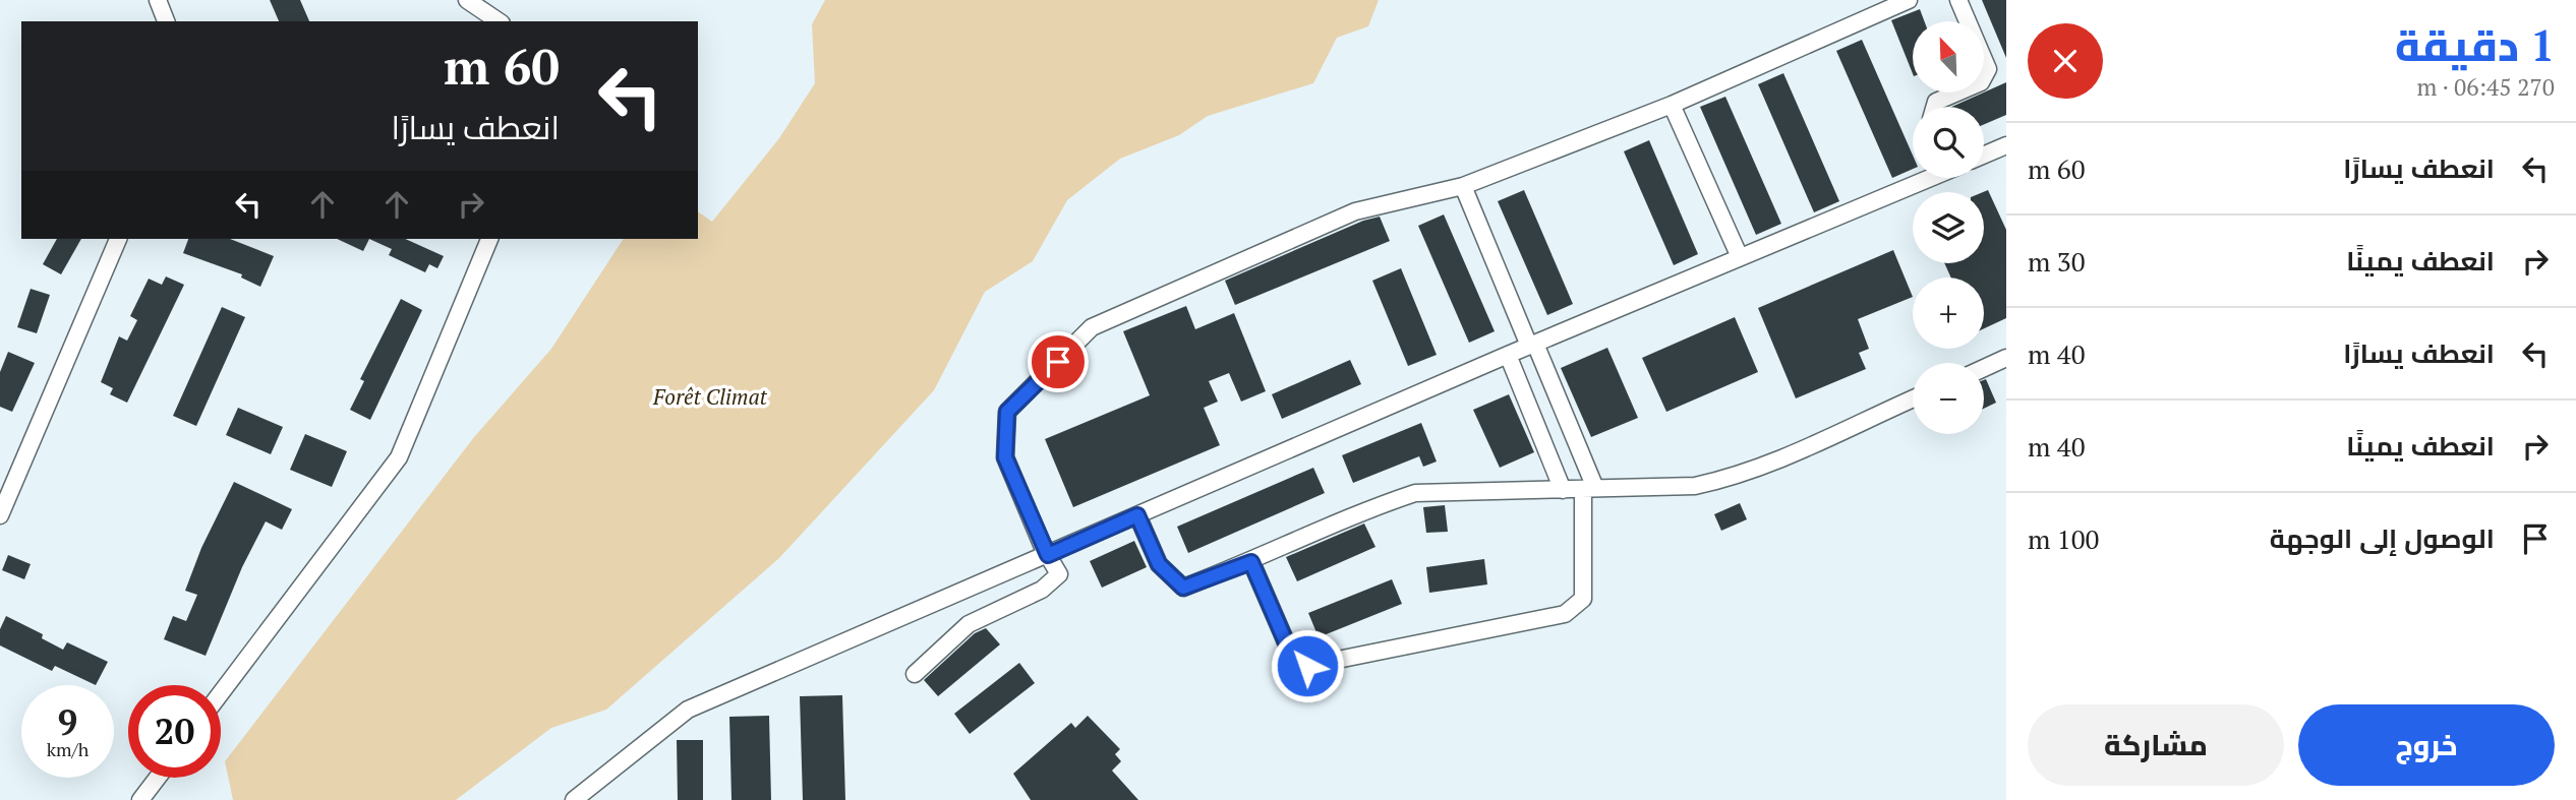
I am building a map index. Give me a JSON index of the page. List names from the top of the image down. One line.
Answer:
{"parks":["Forêt Climat"],"north":"top left","page":{"heading":["1 دقيقة","270 m · 06:45"],"map_buttons":["+","−"],"turn":["60 m","انعطف يسارًا"],"list":[{"name":"انعطف يسارًا","value":"60 m"},{"name":"انعطف يمينًا","value":"30 m"},{"name":"انعطف يسارًا","value":"40 m"},{"name":"انعطف يمينًا","value":"40 m"},{"name":"الوصول إلى الوجهة","value":"100 m"}],"speed":"9 km/h","limit":"20","buttons":["خروج","مشاركة"]}}
